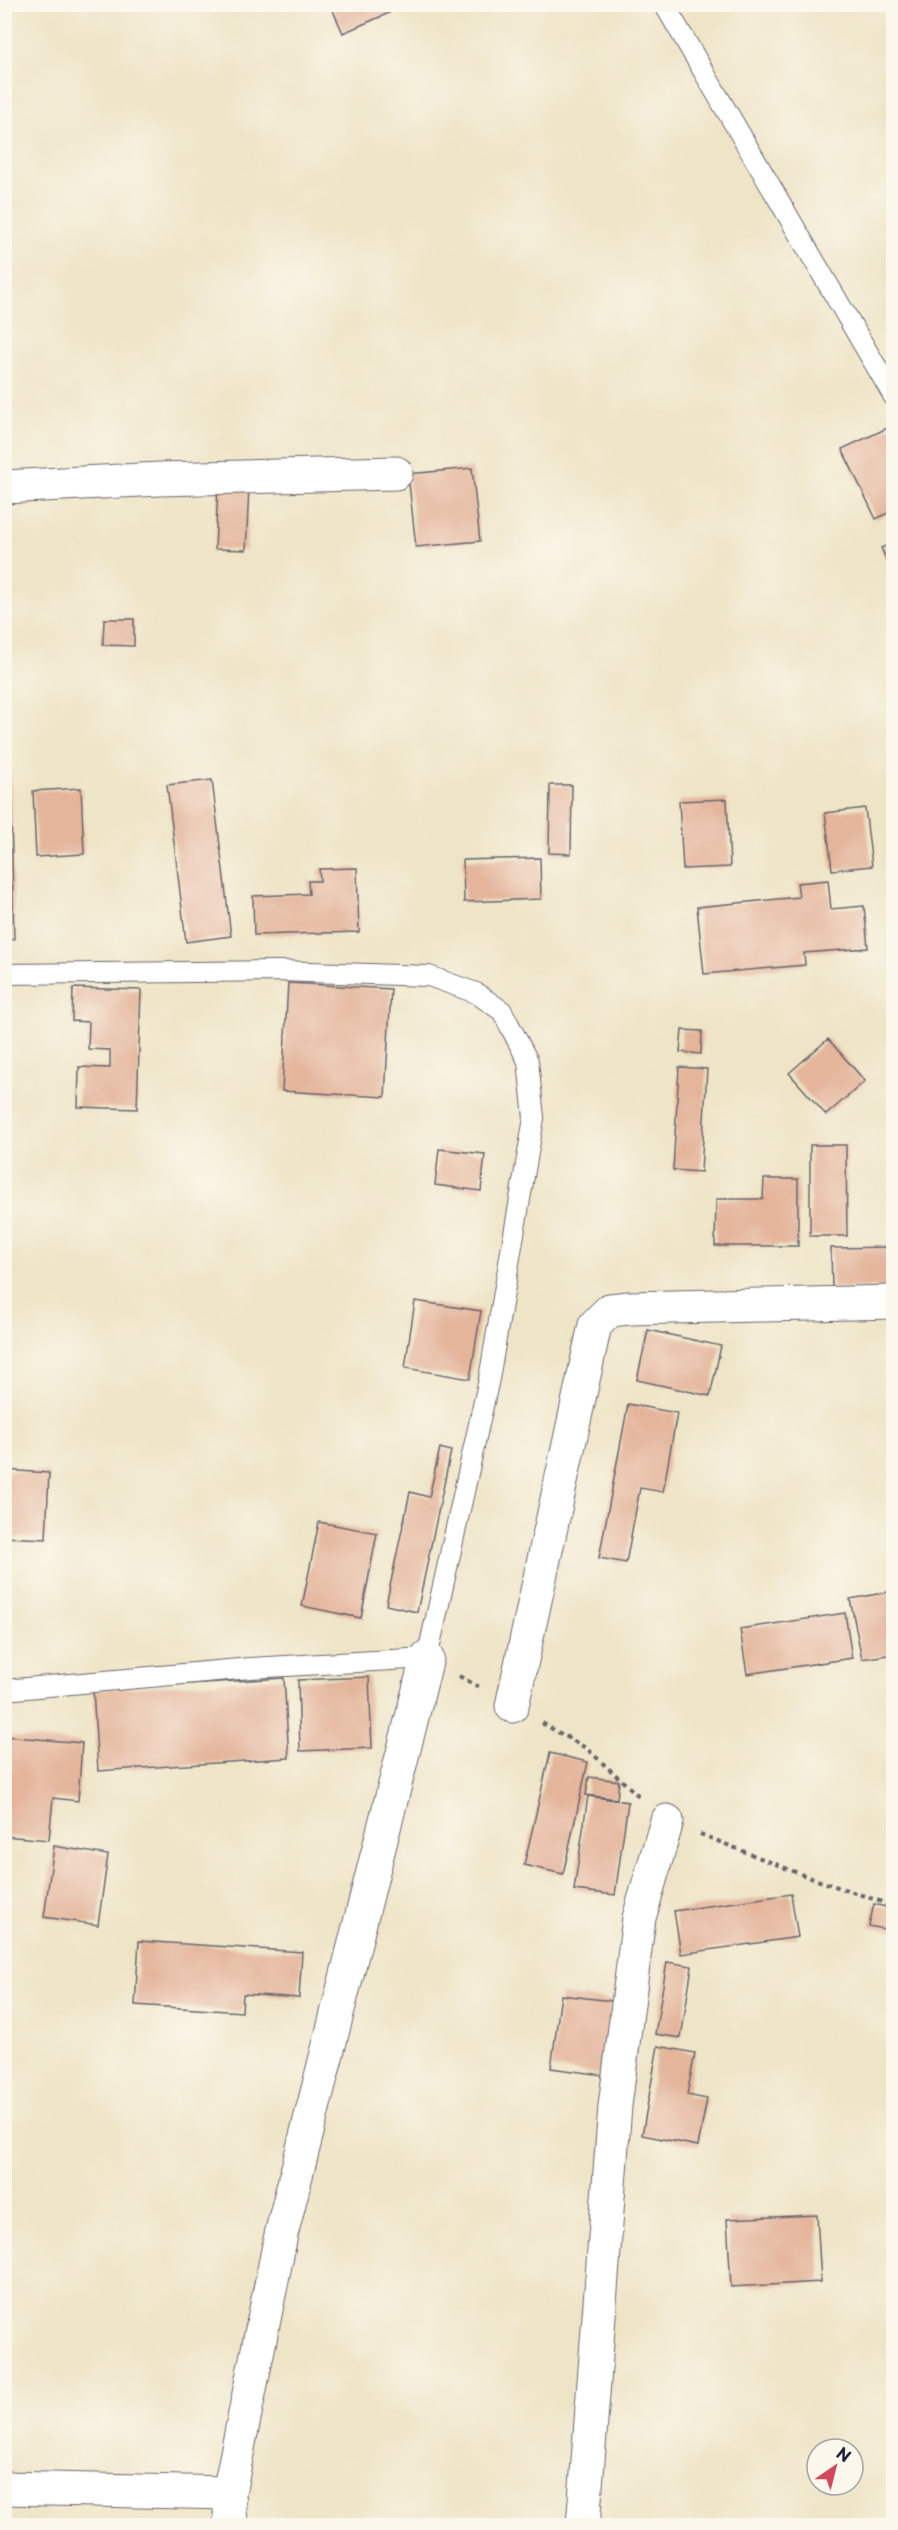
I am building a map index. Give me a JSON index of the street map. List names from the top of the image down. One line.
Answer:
{"north":"top right"}
